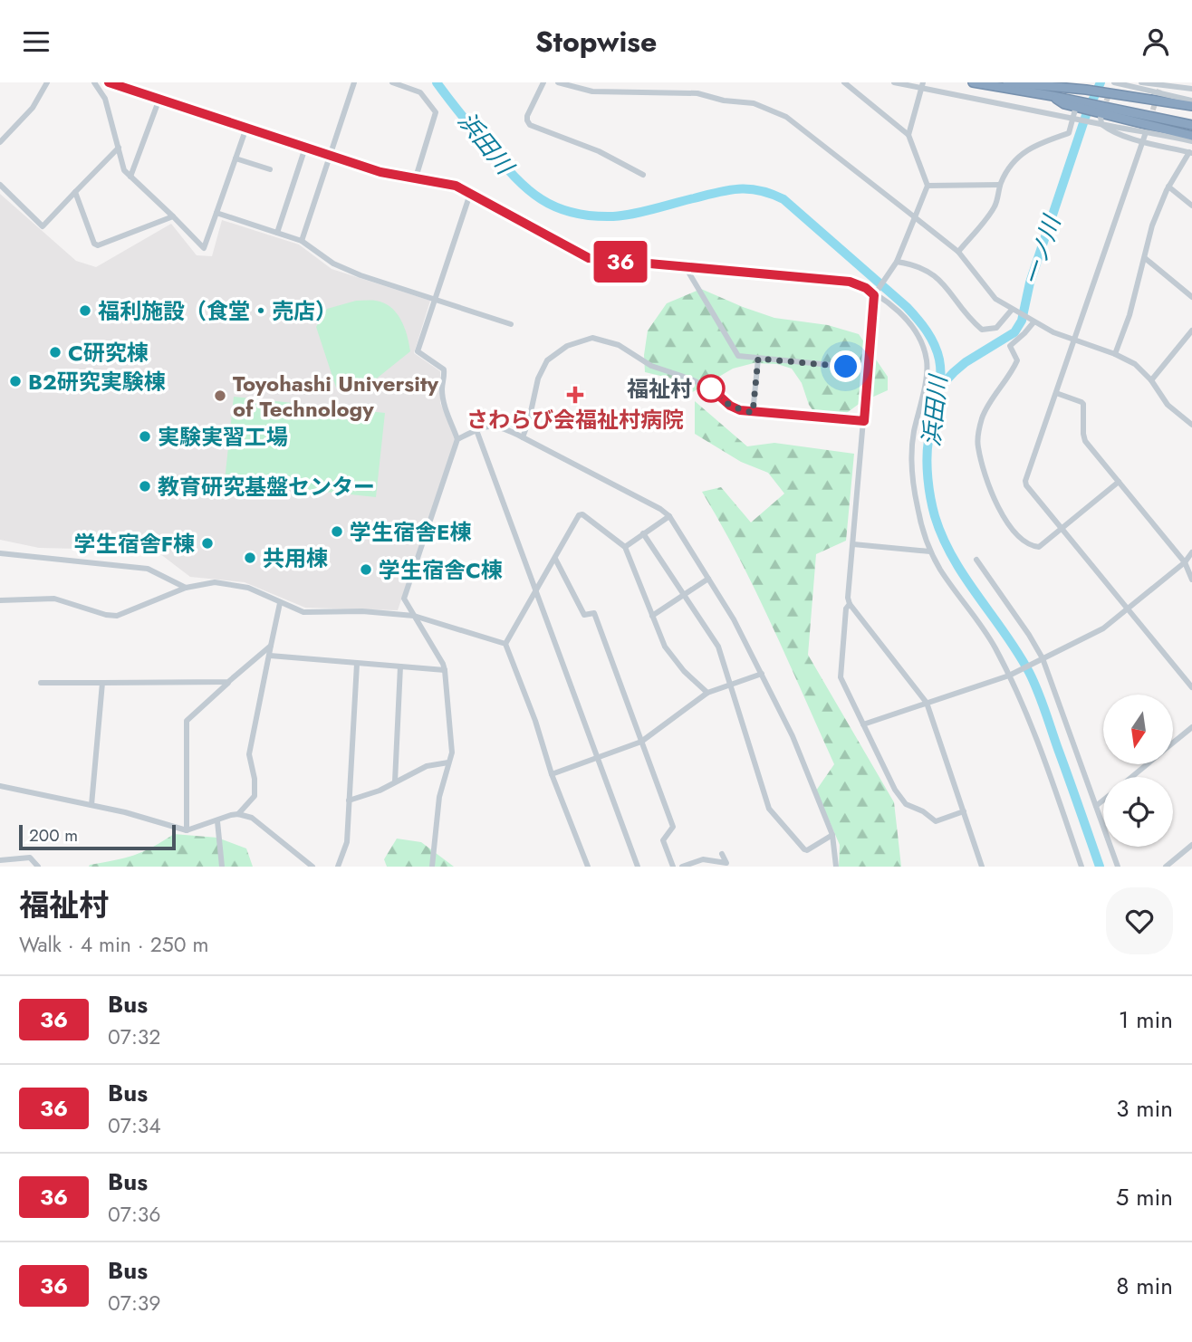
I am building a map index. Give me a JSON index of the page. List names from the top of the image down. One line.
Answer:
{"water":["浜田川","一ノ川"],"places":{"other":["福利施設（食堂・売店）","C研究棟","B2研究実験棟","福祉村","Toyohashi University of Technology","実験実習工場","教育研究基盤センター","学生宿舎E棟","学生宿舎F棟","共用棟","学生宿舎C棟"],"health":["さわらび会福祉村病院"]},"lines":["bus line 36"],"scale_bar":"200 m","north":"bottom","page":{"header":"Stopwise","on_map":"36","scale":"200 m","heading":["福祉村","Walk · 4 min · 250 m"],"list":[{"mark":"36","name":"Bus","note":"07:32","value":"1 min"},{"mark":"36","name":"Bus","note":"07:34","value":"3 min"},{"mark":"36","name":"Bus","note":"07:36","value":"5 min"},{"mark":"36","name":"Bus","note":"07:39","value":"8 min"}]}}
